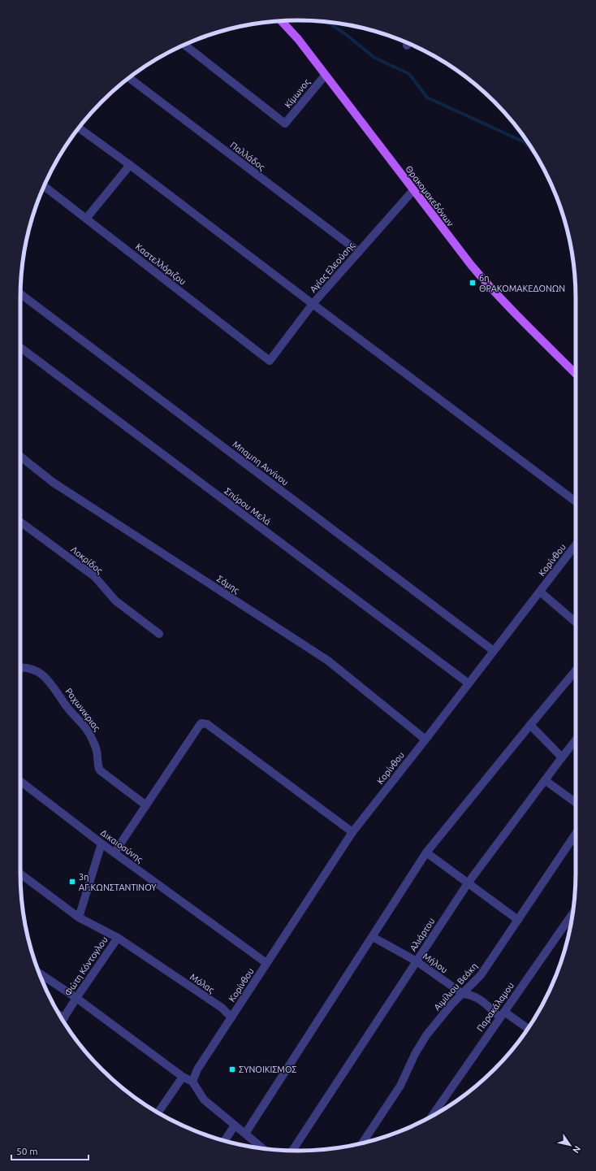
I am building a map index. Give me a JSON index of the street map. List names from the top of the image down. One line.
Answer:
{"streets":{"main road":["Θρακομακεδόνων"],"street":["Κίμωνος","Παλλάδος","Καστελλόριζου","Αγίας Ελεούσης","Μπαμπη Αννίνου","Σπύρου Μελά","Λοκρίδος","Κορίνθου","Σάμης","Ραχωνικριας","Δικαιοσύνης","Αλιάρτου","Μήλου","Φώτη Κόντογλου","Μόλας","Αιμίλιου Βεάκη","Παρακάλαμου"]},"crossings":[["Κίμωνος","Θρακομακεδόνων"],["Παλλάδος","Αγίας Ελεούσης"],["Θρακομακεδόνων","Αγίας Ελεούσης"],["Καστελλόριζου","Αγίας Ελεούσης"],["Μπαμπη Αννίνου","Κορίνθου"],["Σπύρου Μελά","Κορίνθου"],["Κορίνθου","Σάμης"],["Κορίνθου","Δικαιοσύνης"],["Κορίνθου","Μόλας"],["Αλιάρτου","Μήλου"],["Μήλου","Αιμίλιου Βεάκη"],["Μήλου","Παρακάλαμου"],["Φώτη Κόντογλου","Μόλας"]],"places":{"transit":["6η ΘΡΑΚΟΜΑΚΕΔΟΝΩΝ","3η ΑΓ.ΚΩΝΣΤΑΝΤΙΝΟΥ","ΣΥΝΟΙΚΙΣΜΟΣ"]},"scale_bar":"50 m","north":"bottom right"}
